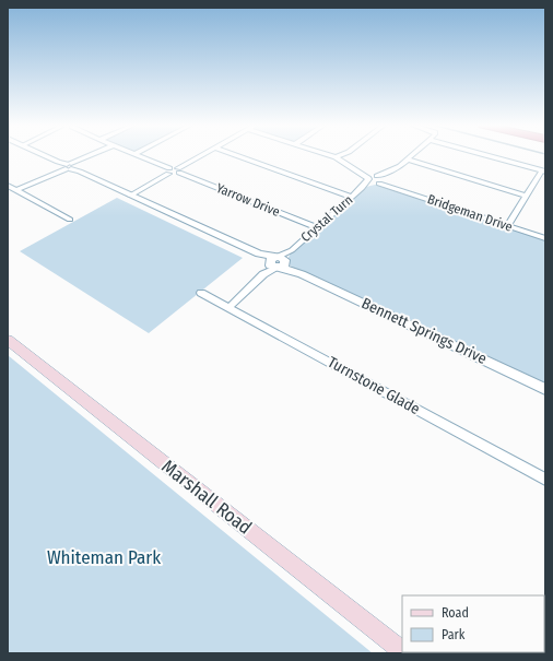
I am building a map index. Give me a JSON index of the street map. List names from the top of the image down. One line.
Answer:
{"streets":{"main road":["Marshall Road"],"street":["Yarrow Drive","Bridgeman Drive","Crystal Turn","Bennett Springs Drive","Turnstone Glade"]},"crossings":[["Yarrow Drive","Crystal Turn"],["Bridgeman Drive","Crystal Turn"],["Crystal Turn","Bennett Springs Drive"],["Crystal Turn","Turnstone Glade"]],"parks":["Whiteman Park"],"legend":["Road","Park"]}
